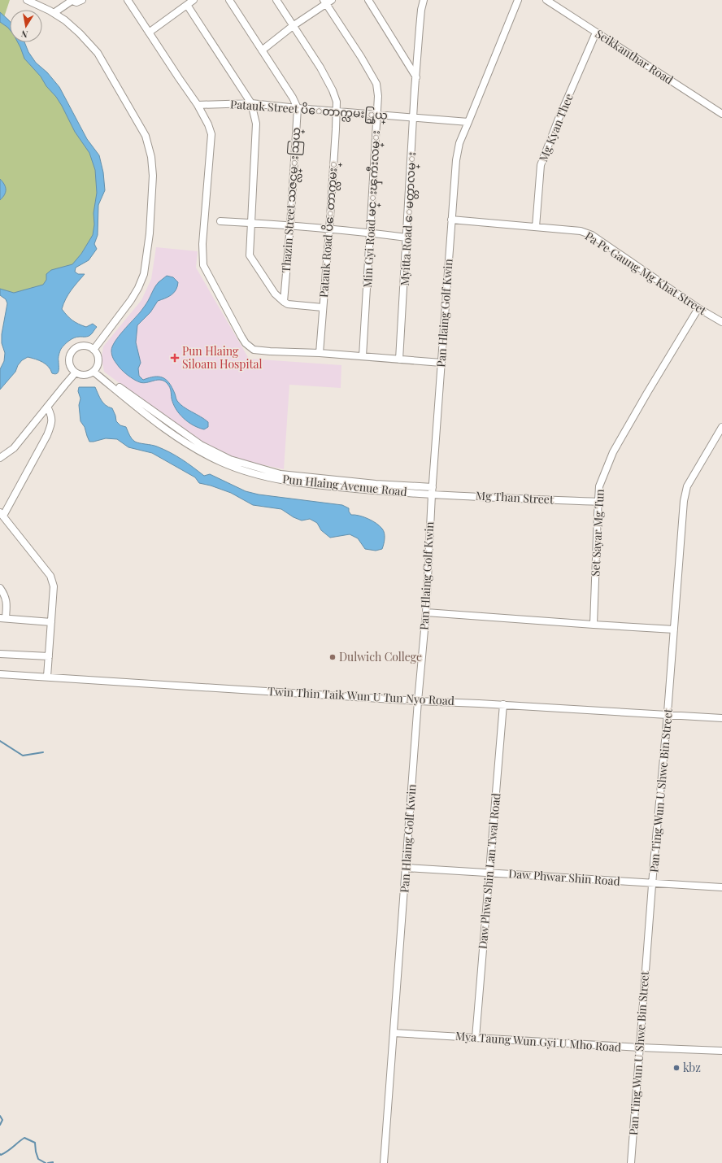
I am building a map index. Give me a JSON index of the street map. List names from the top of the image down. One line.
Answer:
{"streets":{"street":["Seikkanthar Road","Patauk Street ပိေတာက္လမး္သြယ္","Mg Kyan Thee","Thazin Street သဇင္လမ္းသြယ္","Min Gyi Road မင္းၾကီးလမ္း","Myitta Road ေမတ္တာလမ္း","Patauk Road ပိေတာက္လမး္","Pa Pe Gaung Mg Khat Street","Pan Hlaing Golf Kwin","Pun Hlaing Avenue Road","Mg Than Street","Set Sayar Mg Tun","Twin Thin Taik Wun U Tun Nyo Road","Pan Ting Wun U Shwe Bin Street","Daw Phwa Shin Lan Twal Road","Daw Phwar Shin Road","Mya Taung Wun Gyi U Mho Road"]},"crossings":[["Seikkanthar Road","Mg Kyan Thee"],["Patauk Street ပိေတာက္လမး္သြယ္","Thazin Street သဇင္လမ္းသြယ္"],["Patauk Street ပိေတာက္လမး္သြယ္","Min Gyi Road မင္းၾကီးလမ္း"],["Patauk Street ပိေတာက္လမး္သြယ္","Myitta Road ေမတ္တာလမ္း"],["Patauk Street ပိေတာက္လမး္သြယ္","Patauk Road ပိေတာက္လမး္"],["Patauk Street ပိေတာက္လမး္သြယ္","Pan Hlaing Golf Kwin"],["Mg Kyan Thee","Pa Pe Gaung Mg Khat Street"],["Pa Pe Gaung Mg Khat Street","Pan Hlaing Golf Kwin"],["Pa Pe Gaung Mg Khat Street","Set Sayar Mg Tun"],["Pan Hlaing Golf Kwin","Pun Hlaing Avenue Road"],["Pan Hlaing Golf Kwin","Mg Than Street"],["Pan Hlaing Golf Kwin","Twin Thin Taik Wun U Tun Nyo Road"],["Pan Hlaing Golf Kwin","Daw Phwar Shin Road"],["Pan Hlaing Golf Kwin","Mya Taung Wun Gyi U Mho Road"],["Pun Hlaing Avenue Road","Mg Than Street"],["Mg Than Street","Set Sayar Mg Tun"],["Twin Thin Taik Wun U Tun Nyo Road","Pan Ting Wun U Shwe Bin Street"],["Twin Thin Taik Wun U Tun Nyo Road","Daw Phwa Shin Lan Twal Road"],["Pan Ting Wun U Shwe Bin Street","Daw Phwar Shin Road"],["Pan Ting Wun U Shwe Bin Street","Mya Taung Wun Gyi U Mho Road"],["Daw Phwa Shin Lan Twal Road","Daw Phwar Shin Road"],["Daw Phwa Shin Lan Twal Road","Mya Taung Wun Gyi U Mho Road"]],"places":{"health":["Pun Hlaing Siloam Hospital"],"other":["Dulwich College","kbz"]},"north":"bottom"}
